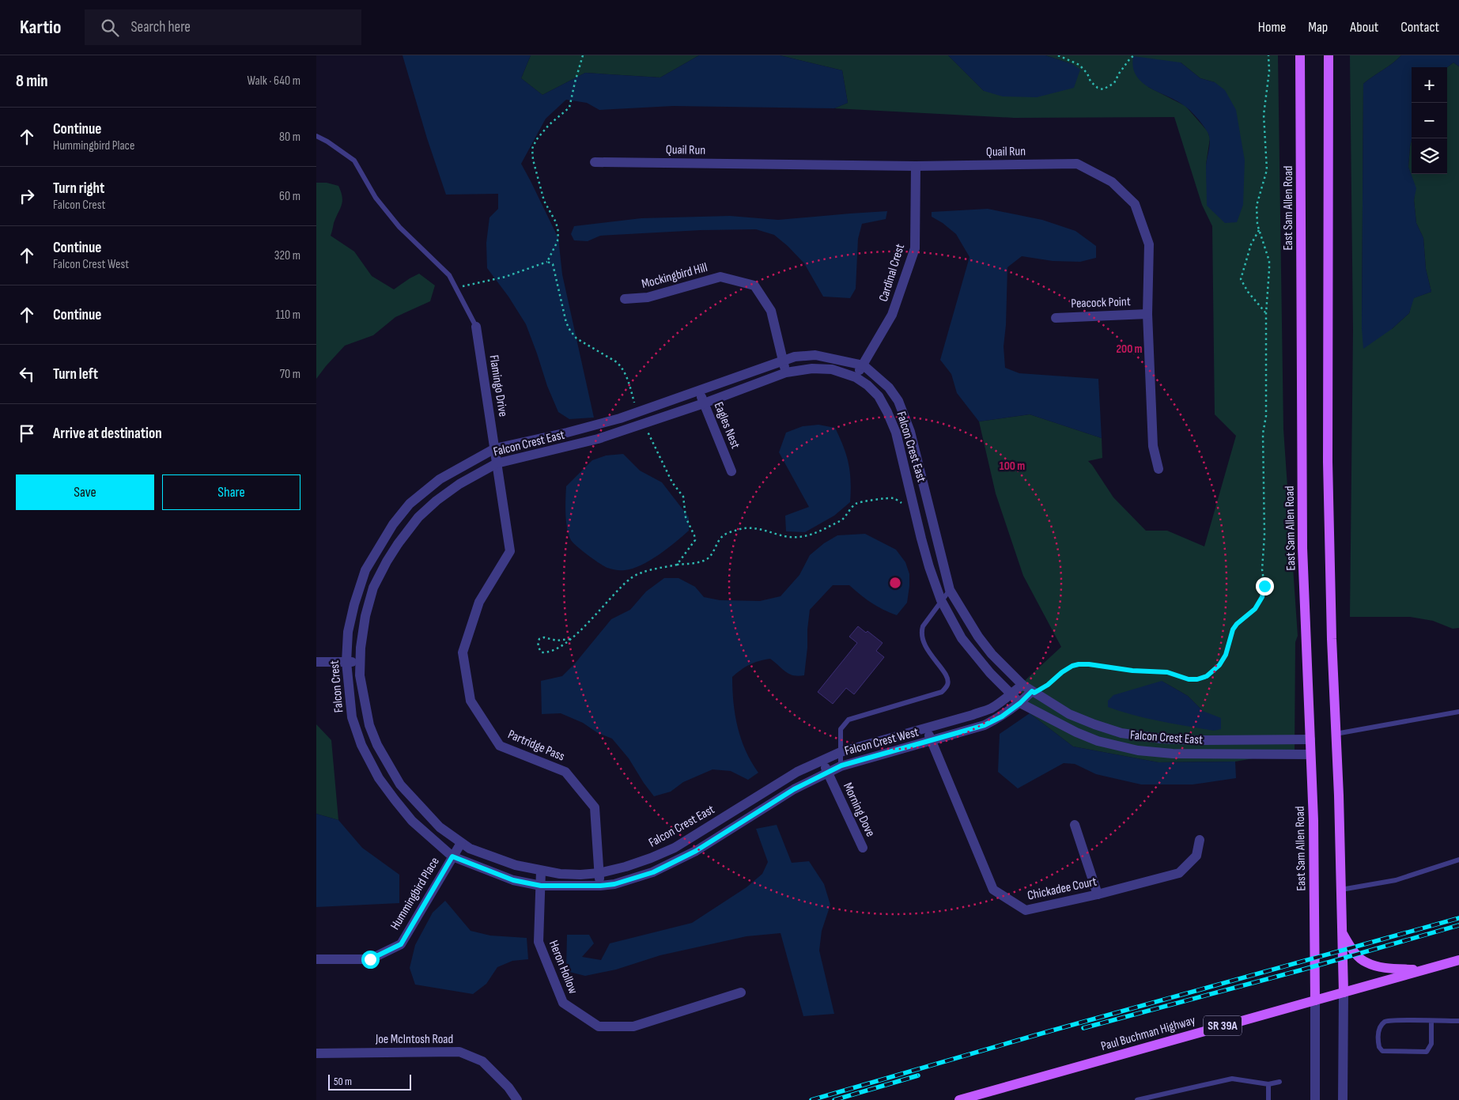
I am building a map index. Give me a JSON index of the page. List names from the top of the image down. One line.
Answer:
{"streets":{"main road":["East Sam Allen Road","SR 39A","Paul Buchman Highway"],"street":["Quail Run","Cardinal Crest","Mockingbird Hill","Peacock Point","Flamingo Drive","Eagles Nest","Falcon Crest East","Falcon Crest","Falcon Crest West","Partridge Pass","Morning Dove","Chickadee Court","Hummingbird Place","Heron Hollow","Joe McIntosh Road"]},"crossings":[["Quail Run","Cardinal Crest"],["Quail Run","Peacock Point"],["East Sam Allen Road","Falcon Crest East"],["East Sam Allen Road","Paul Buchman Highway"],["Cardinal Crest","Falcon Crest East"],["Mockingbird Hill","Falcon Crest East"],["Flamingo Drive","Falcon Crest East"],["Flamingo Drive","Falcon Crest"],["Flamingo Drive","Partridge Pass"],["Eagles Nest","Falcon Crest East"],["Falcon Crest East","Falcon Crest"],["Falcon Crest East","Falcon Crest West"],["Falcon Crest East","Partridge Pass"],["Falcon Crest East","Morning Dove"],["Falcon Crest East","Chickadee Court"],["Falcon Crest East","Hummingbird Place"],["Falcon Crest East","Heron Hollow"],["Falcon Crest","Falcon Crest West"],["Falcon Crest","Partridge Pass"],["Falcon Crest","Hummingbird Place"],["Falcon Crest","Heron Hollow"],["Falcon Crest West","Partridge Pass"],["Falcon Crest West","Morning Dove"],["Falcon Crest West","Chickadee Court"],["Falcon Crest West","Heron Hollow"]],"scale_bar":"50 m","page":{"header":"Kartio","search":"Search here","nav":["Home","Map","About","Contact"],"heading":["8 min","Walk · 640 m"],"map_buttons":["+","−"],"list":[["Continue","Hummingbird Place","80 m"],["Turn right","Falcon Crest","60 m"],["Continue","Falcon Crest West","320 m"],["Continue","110 m"],["Turn left","70 m"],"Arrive at destination"],"buttons":["Save","Share"],"scale":"50 m"},"rings":["200 m","100 m"]}
